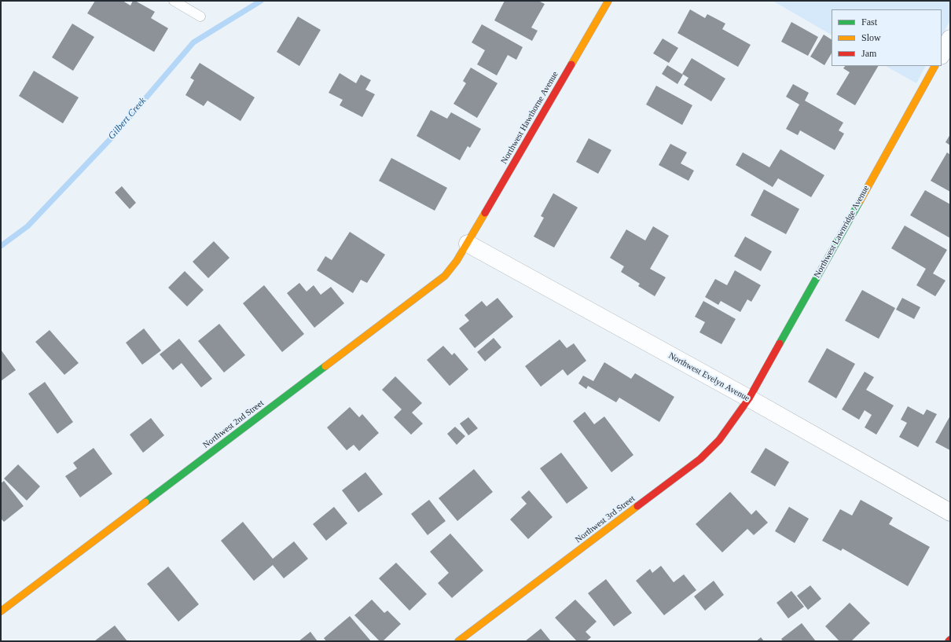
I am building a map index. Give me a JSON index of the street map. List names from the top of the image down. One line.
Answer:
{"streets":{"street":["Northwest Hawthorne Avenue","Northwest Lawnridge Avenue","Northwest Evelyn Avenue","Northwest 2nd Street","Northwest 3rd Street"]},"crossings":[["Northwest Hawthorne Avenue","Northwest Evelyn Avenue"],["Northwest Hawthorne Avenue","Northwest 2nd Street"],["Northwest Lawnridge Avenue","Northwest Evelyn Avenue"],["Northwest Lawnridge Avenue","Northwest 3rd Street"],["Northwest Evelyn Avenue","Northwest 2nd Street"],["Northwest Evelyn Avenue","Northwest 3rd Street"]],"water":["Gilbert Creek"],"legend":["Fast","Slow","Jam"]}
